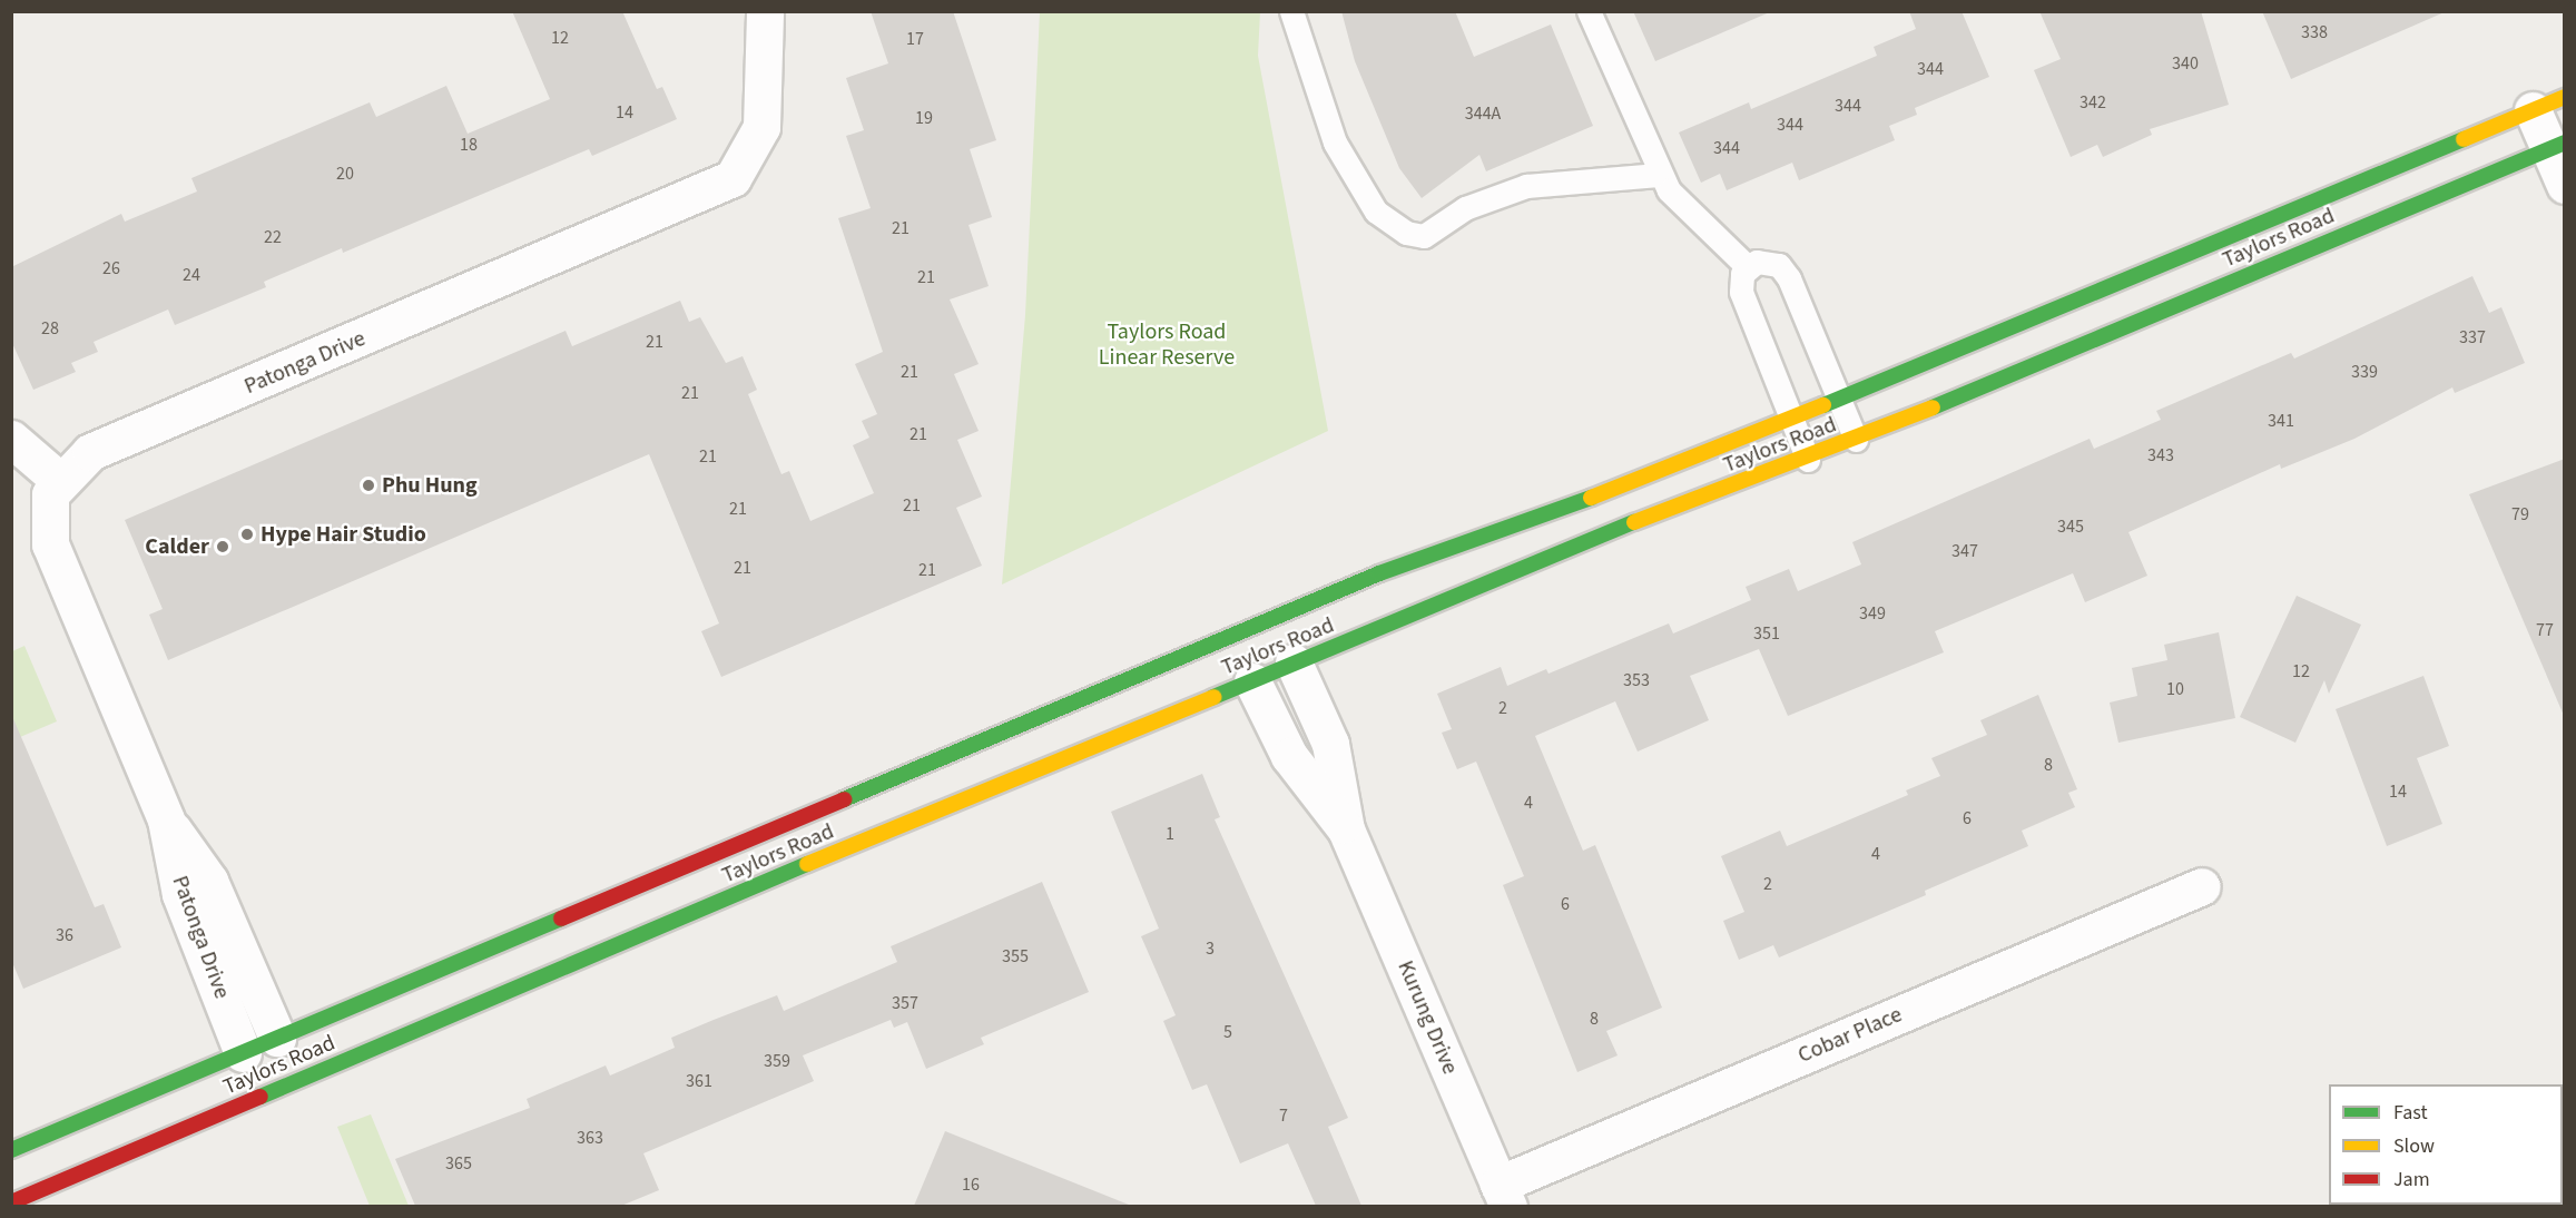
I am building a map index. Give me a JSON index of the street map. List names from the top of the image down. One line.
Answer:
{"streets":{"main road":["Taylors Road"],"street":["Patonga Drive","Kurung Drive","Cobar Place"]},"crossings":[["Taylors Road","Patonga Drive"],["Taylors Road","Kurung Drive"],["Kurung Drive","Cobar Place"]],"parks":["Taylors Road Linear Reserve"],"places":["Phu Hung","Hype Hair Studio","Calder"],"house_numbers":["338","12","17","340","344","342","344","14","344A","19","344","18","344","20","21","22","26","24","21","28","337","21","21","339","21","341","21","343","21","21","21","79","345","347","21","21","349","77","351","12","353","10","2","8","14","4","6","1","4","2","6","36","3","355","357","8","5","359","361","7","363","365","16"],"legend":["Fast","Slow","Jam"]}
